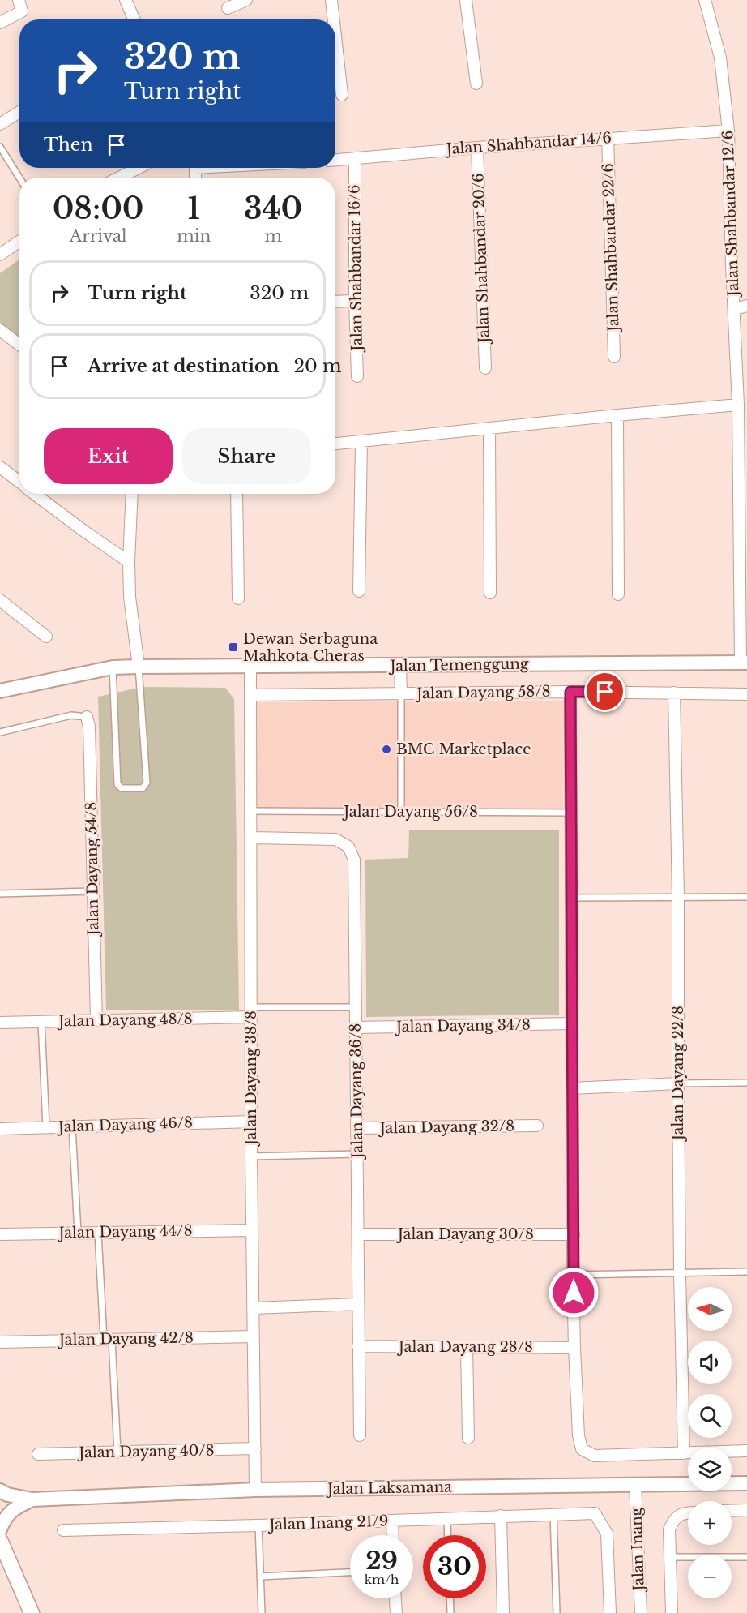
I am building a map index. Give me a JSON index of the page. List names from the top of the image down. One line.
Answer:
{"streets":{"street":["Jalan Shahbandar 14/6","Jalan Shahbandar 12/6","Jalan Shahbandar 22/6","Jalan Shahbandar 20/6","Jalan Shahbandar 16/6","Jalan Temenggung","Jalan Dayang 58/8","Jalan Dayang 54/8","Jalan Dayang 48/8","Jalan Dayang 34/8","Jalan Dayang 22/8","Jalan Dayang 38/8","Jalan Dayang 36/8","Jalan Dayang 46/8","Jalan Dayang 32/8","Jalan Dayang 44/8","Jalan Dayang 30/8","Jalan Dayang 42/8","Jalan Dayang 28/8","Jalan Dayang 40/8","Jalan Laksamana","Jalan Inang 21/9","Jalan Inang"],"lane":["Jalan Dayang 56/8"]},"crossings":[["Jalan Shahbandar 14/6","Jalan Shahbandar 12/6"],["Jalan Shahbandar 14/6","Jalan Shahbandar 22/6"],["Jalan Shahbandar 14/6","Jalan Shahbandar 20/6"],["Jalan Shahbandar 14/6","Jalan Shahbandar 16/6"],["Jalan Shahbandar 12/6","Jalan Temenggung"],["Jalan Temenggung","Jalan Dayang 38/8"],["Jalan Dayang 58/8","Jalan Dayang 22/8"],["Jalan Dayang 58/8","Jalan Dayang 38/8"],["Jalan Dayang 56/8","Jalan Dayang 38/8"],["Jalan Dayang 54/8","Jalan Dayang 48/8"],["Jalan Dayang 48/8","Jalan Dayang 38/8"],["Jalan Dayang 34/8","Jalan Dayang 36/8"],["Jalan Dayang 38/8","Jalan Dayang 36/8"],["Jalan Dayang 38/8","Jalan Dayang 46/8"],["Jalan Dayang 38/8","Jalan Dayang 44/8"],["Jalan Dayang 38/8","Jalan Dayang 42/8"],["Jalan Dayang 38/8","Jalan Dayang 40/8"],["Jalan Dayang 38/8","Jalan Laksamana"],["Jalan Dayang 36/8","Jalan Dayang 32/8"],["Jalan Dayang 36/8","Jalan Dayang 30/8"],["Jalan Dayang 36/8","Jalan Dayang 28/8"],["Jalan Laksamana","Jalan Inang"]],"places":{"transit":["Dewan Serbaguna Mahkota Cheras"],"other":["BMC Marketplace"]},"north":"left","page":{"turn":["320 m","Turn right"],"then":"Then","eta":["08:00","Arrival","1","min","340","m"],"list":[{"name":"Turn right","value":"320 m"},{"name":"Arrive at destination","value":"20 m"}],"buttons":["Exit","Share"],"map_buttons":["+","−"],"speed":"29 km/h","limit":"30"}}
